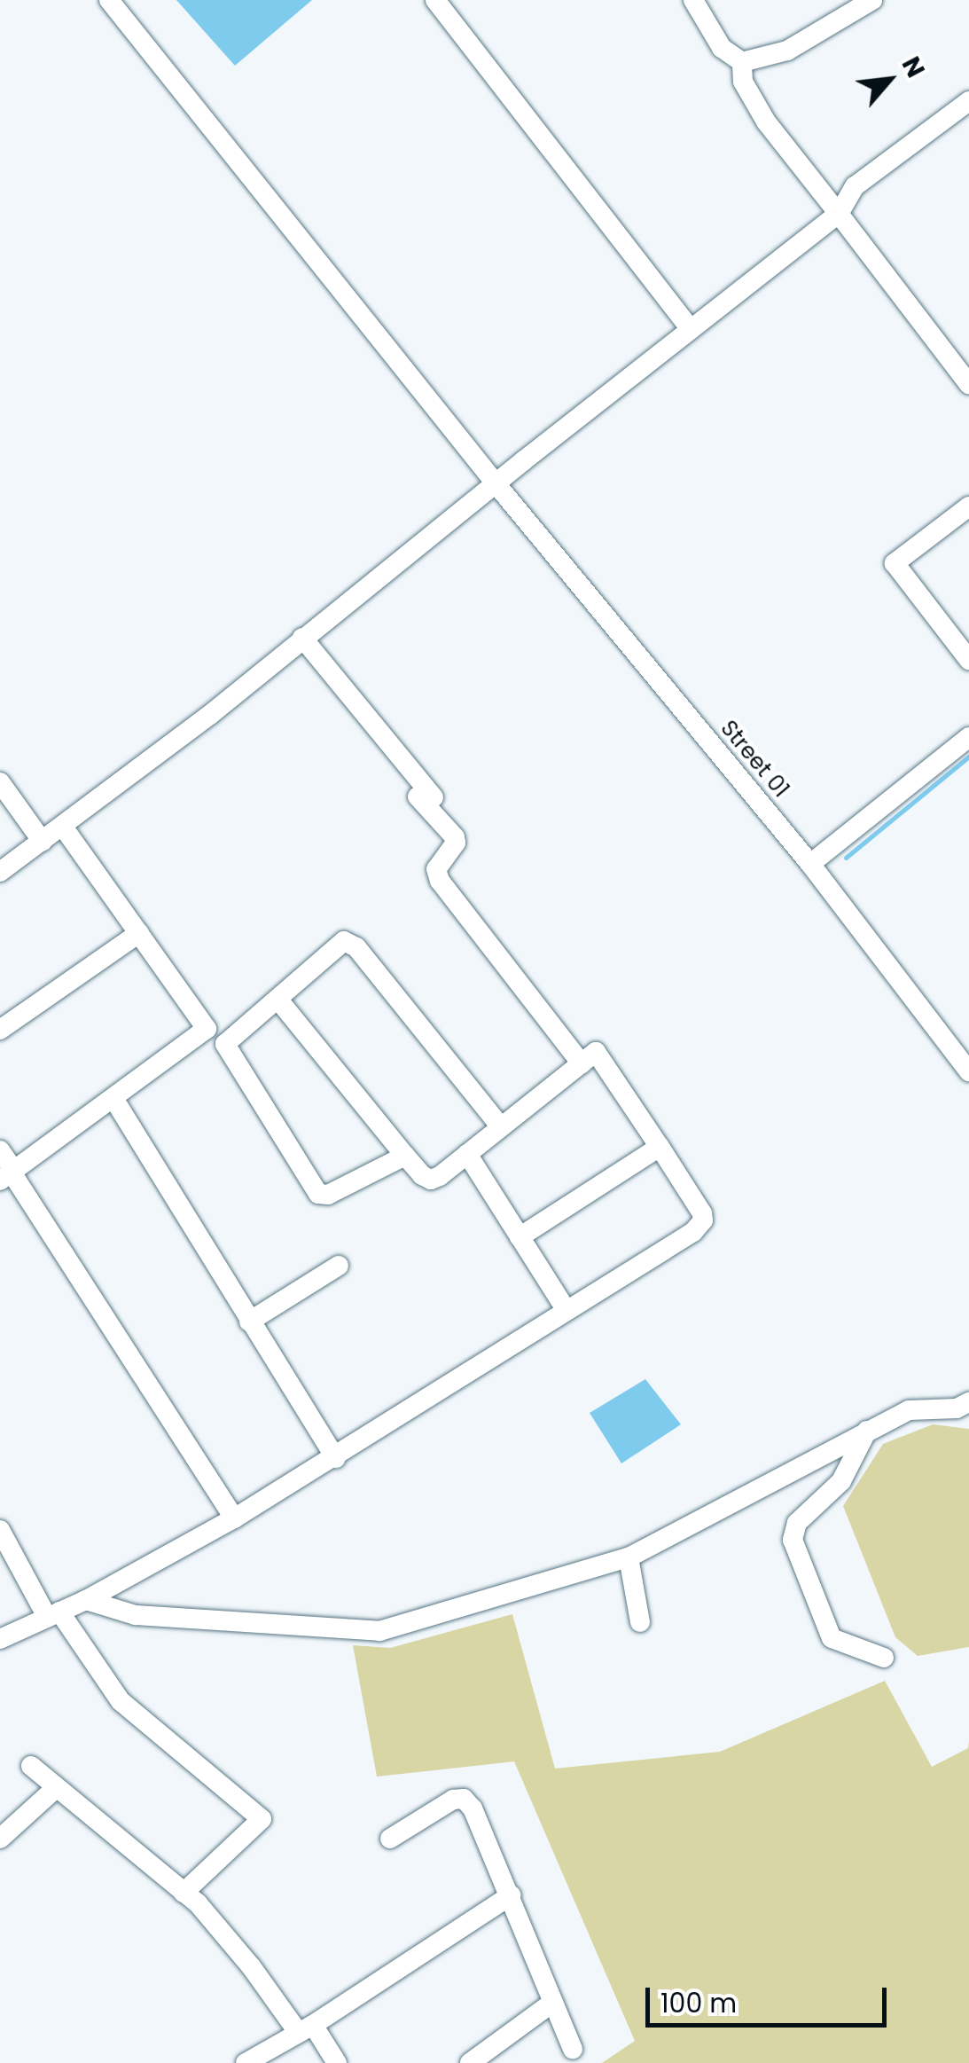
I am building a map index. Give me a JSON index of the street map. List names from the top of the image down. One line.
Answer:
{"streets":{"street":["Street 01"]},"scale_bar":"100 m","north":"top right"}
